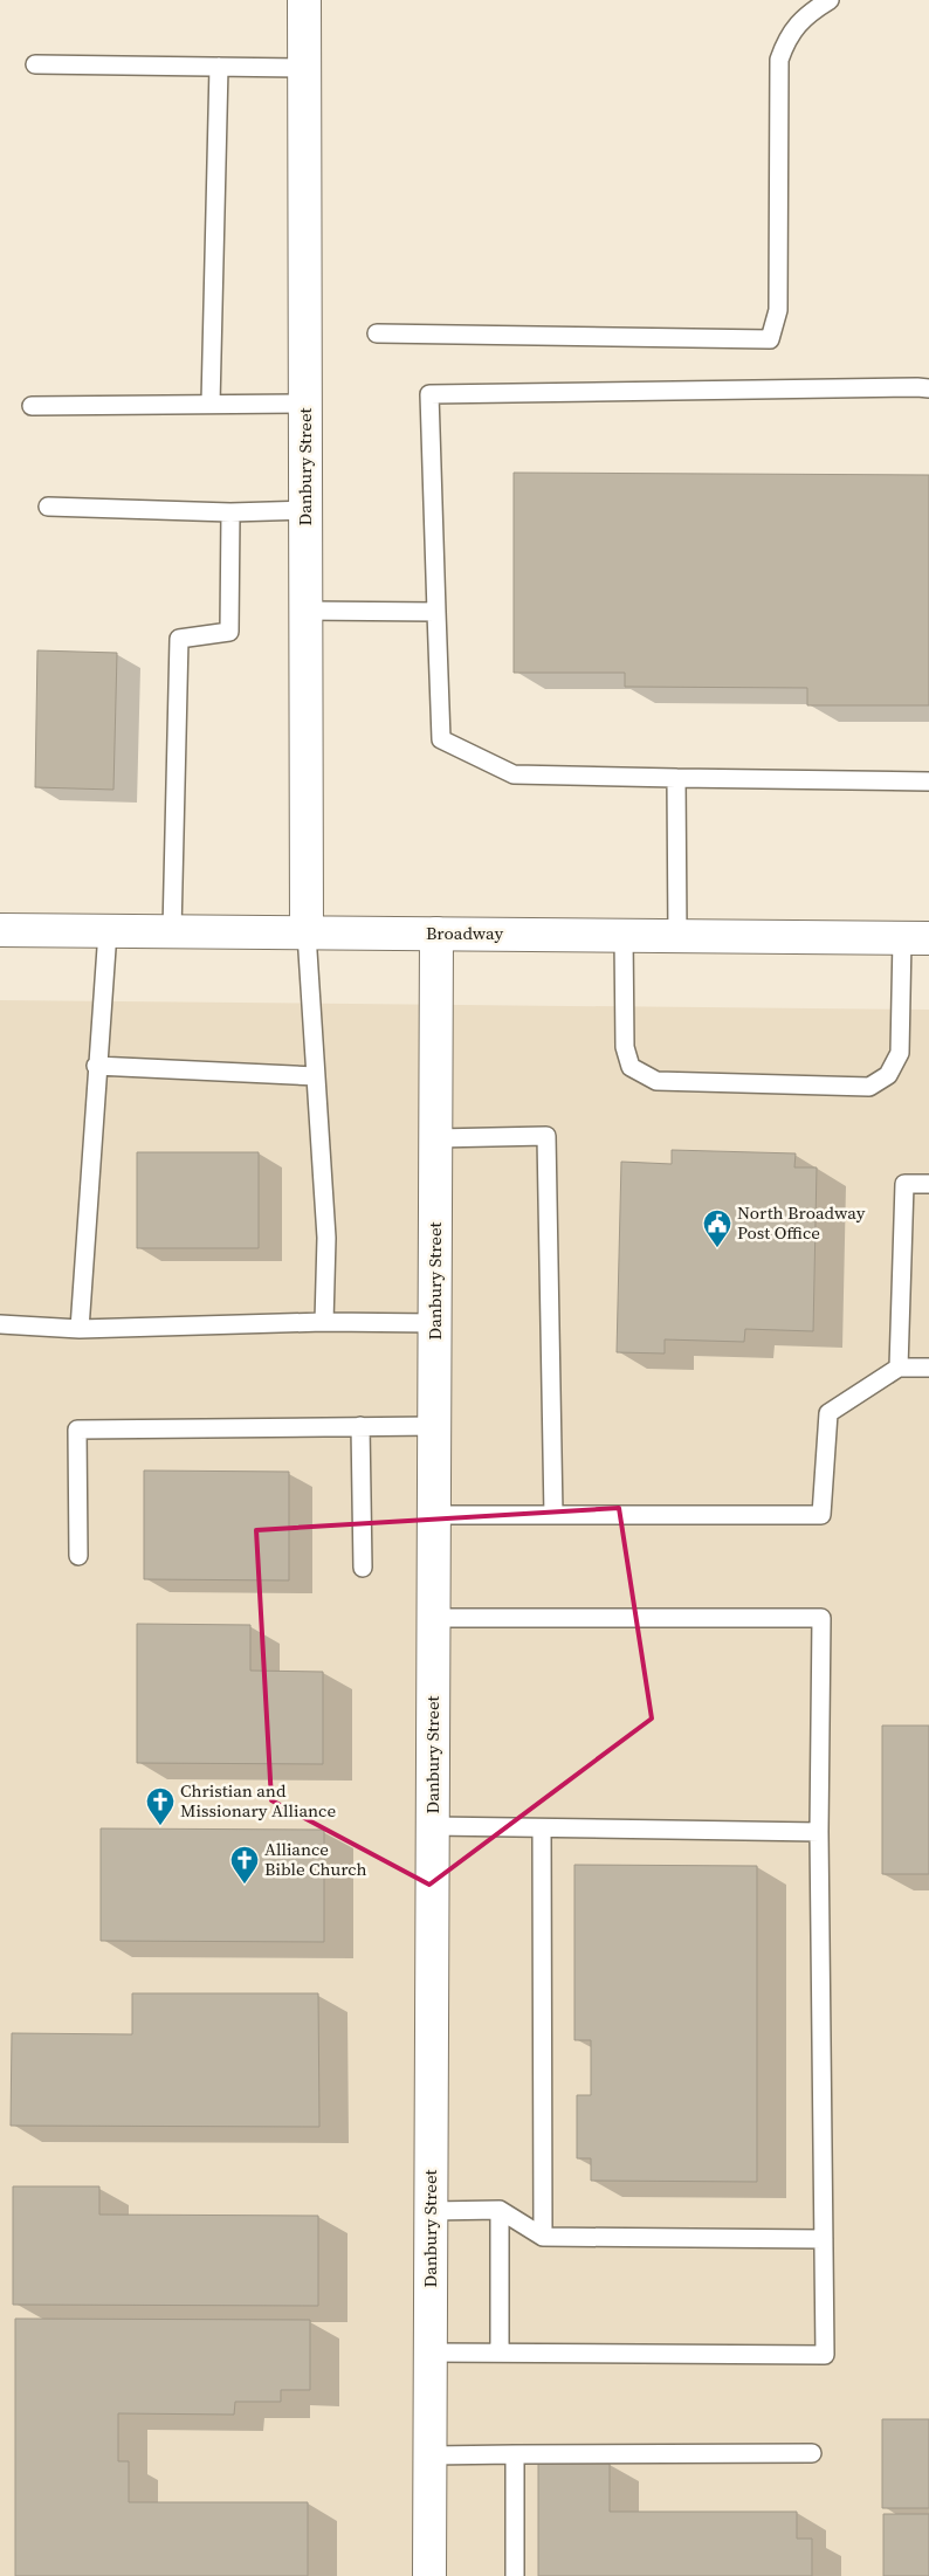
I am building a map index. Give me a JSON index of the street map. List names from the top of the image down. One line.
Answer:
{"streets":{"street":["Danbury Street","Broadway"]},"crossings":[["Danbury Street","Broadway"]],"places":{"public building":["North Broadway Post Office"],"church":["Christian and Missionary Alliance","Alliance Bible Church"]}}
